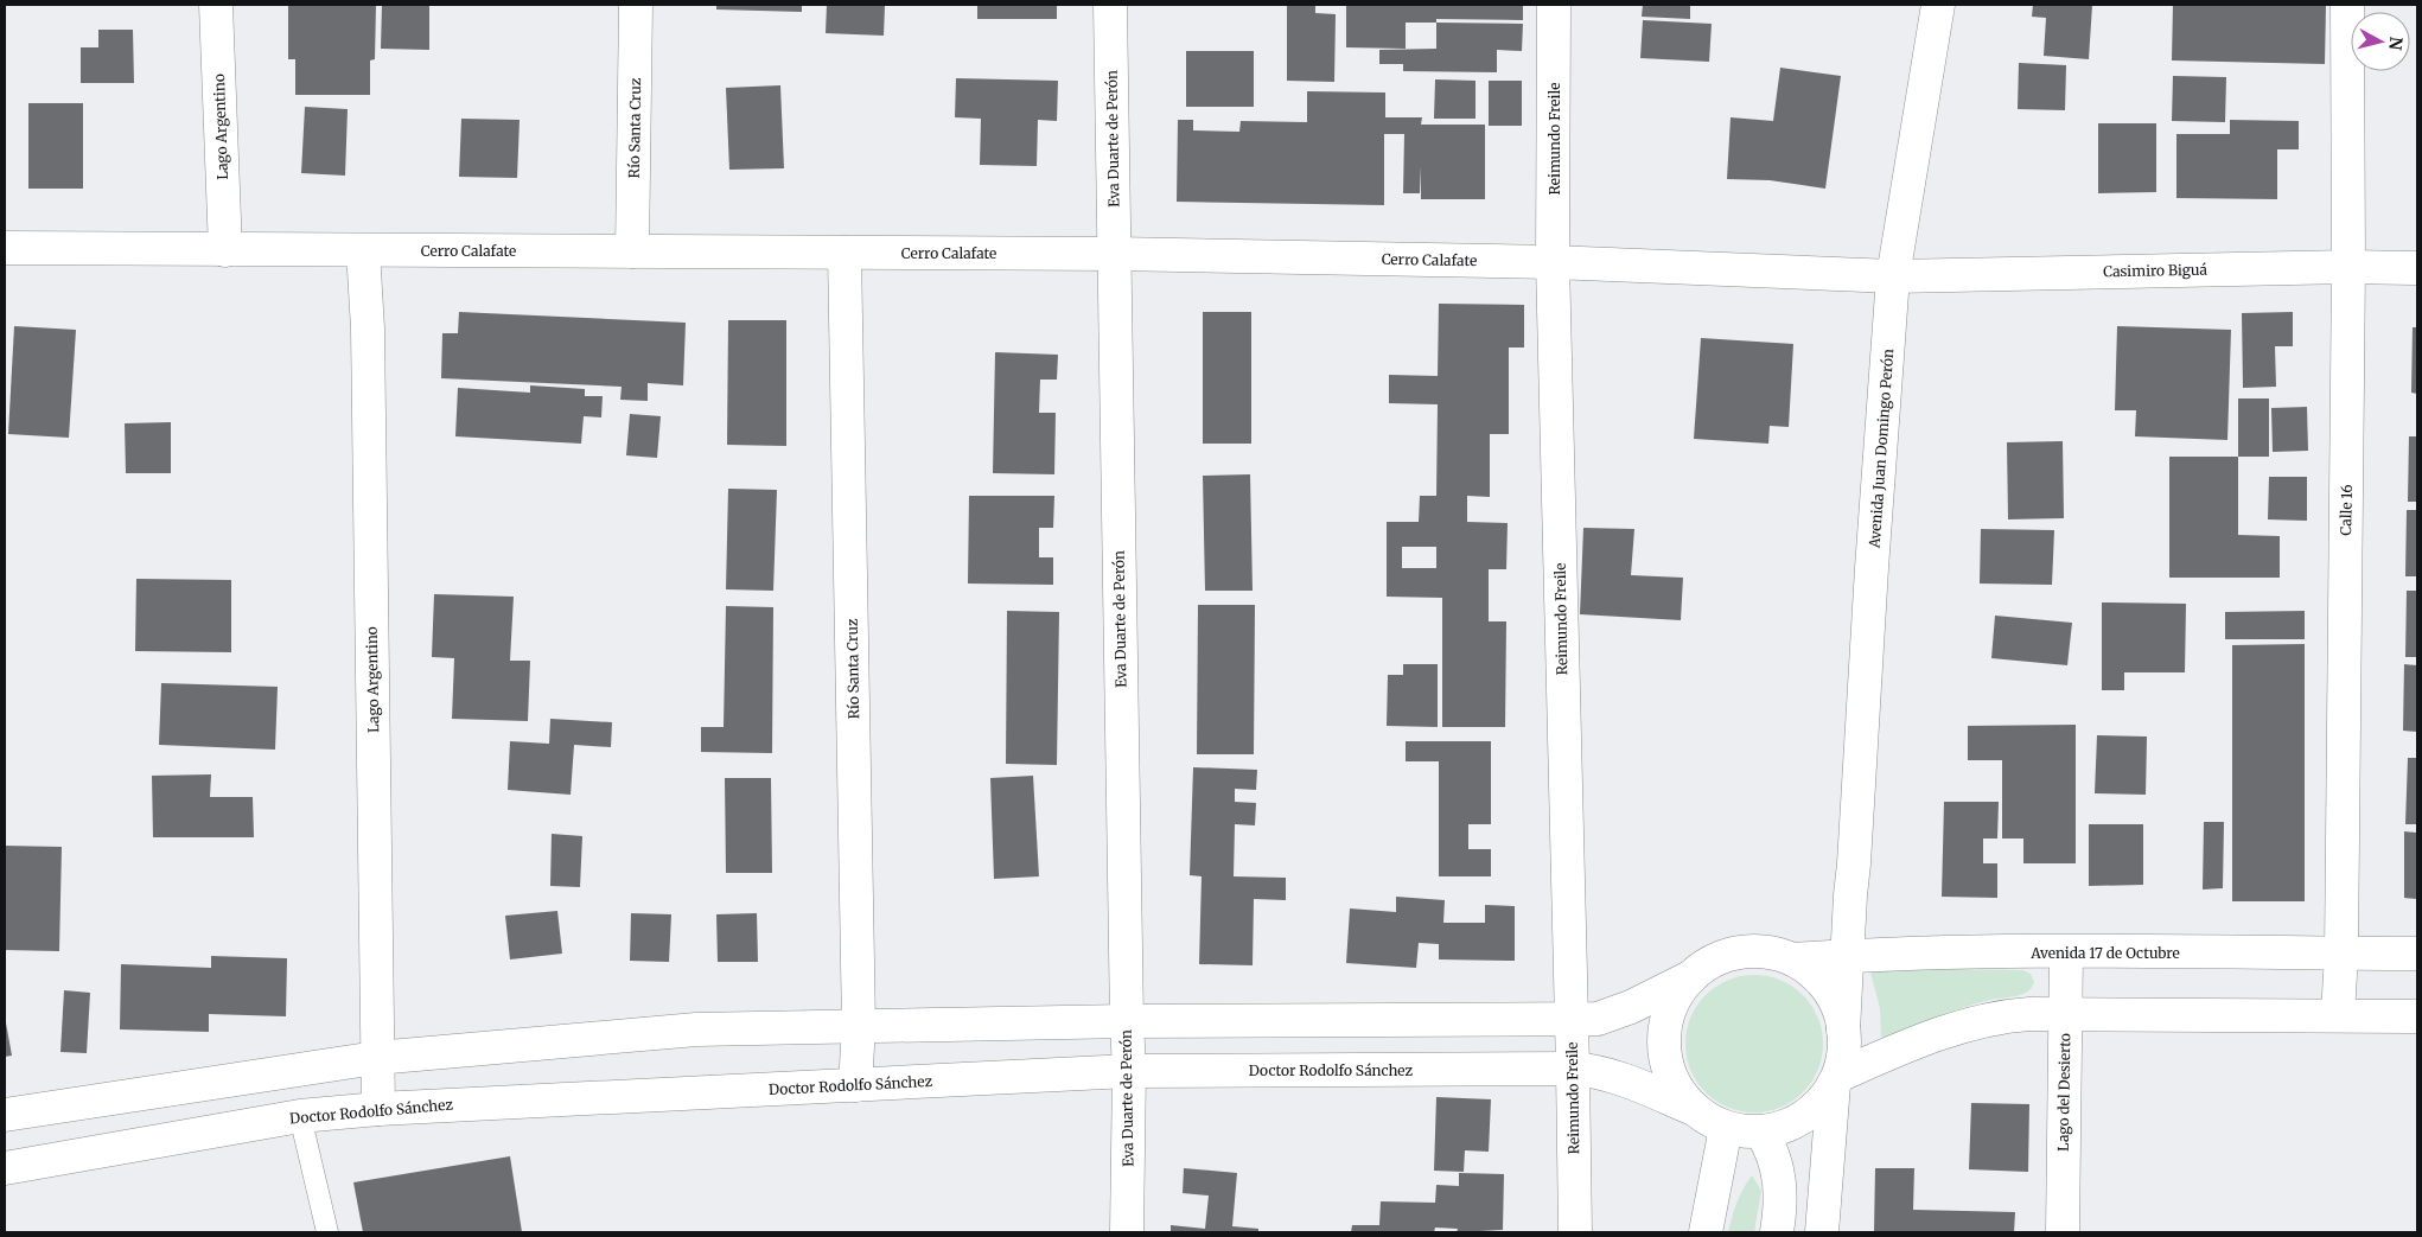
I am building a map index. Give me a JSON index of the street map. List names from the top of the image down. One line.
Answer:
{"streets":{"street":["Lago Argentino","Río Santa Cruz","Eva Duarte de Perón","Reimundo Freile","Cerro Calafate","Casimiro Biguá","Avenida Juan Domingo Perón","Calle 16","Avenida 17 de Octubre","Doctor Rodolfo Sánchez","Lago del Desierto"]},"crossings":[["Lago Argentino","Cerro Calafate"],["Lago Argentino","Doctor Rodolfo Sánchez"],["Río Santa Cruz","Cerro Calafate"],["Río Santa Cruz","Doctor Rodolfo Sánchez"],["Eva Duarte de Perón","Cerro Calafate"],["Eva Duarte de Perón","Doctor Rodolfo Sánchez"],["Reimundo Freile","Cerro Calafate"],["Reimundo Freile","Doctor Rodolfo Sánchez"],["Cerro Calafate","Casimiro Biguá"],["Cerro Calafate","Avenida Juan Domingo Perón"],["Casimiro Biguá","Avenida Juan Domingo Perón"],["Casimiro Biguá","Calle 16"],["Avenida Juan Domingo Perón","Avenida 17 de Octubre"],["Avenida Juan Domingo Perón","Doctor Rodolfo Sánchez"],["Calle 16","Avenida 17 de Octubre"],["Avenida 17 de Octubre","Doctor Rodolfo Sánchez"],["Avenida 17 de Octubre","Lago del Desierto"]],"north":"right"}
